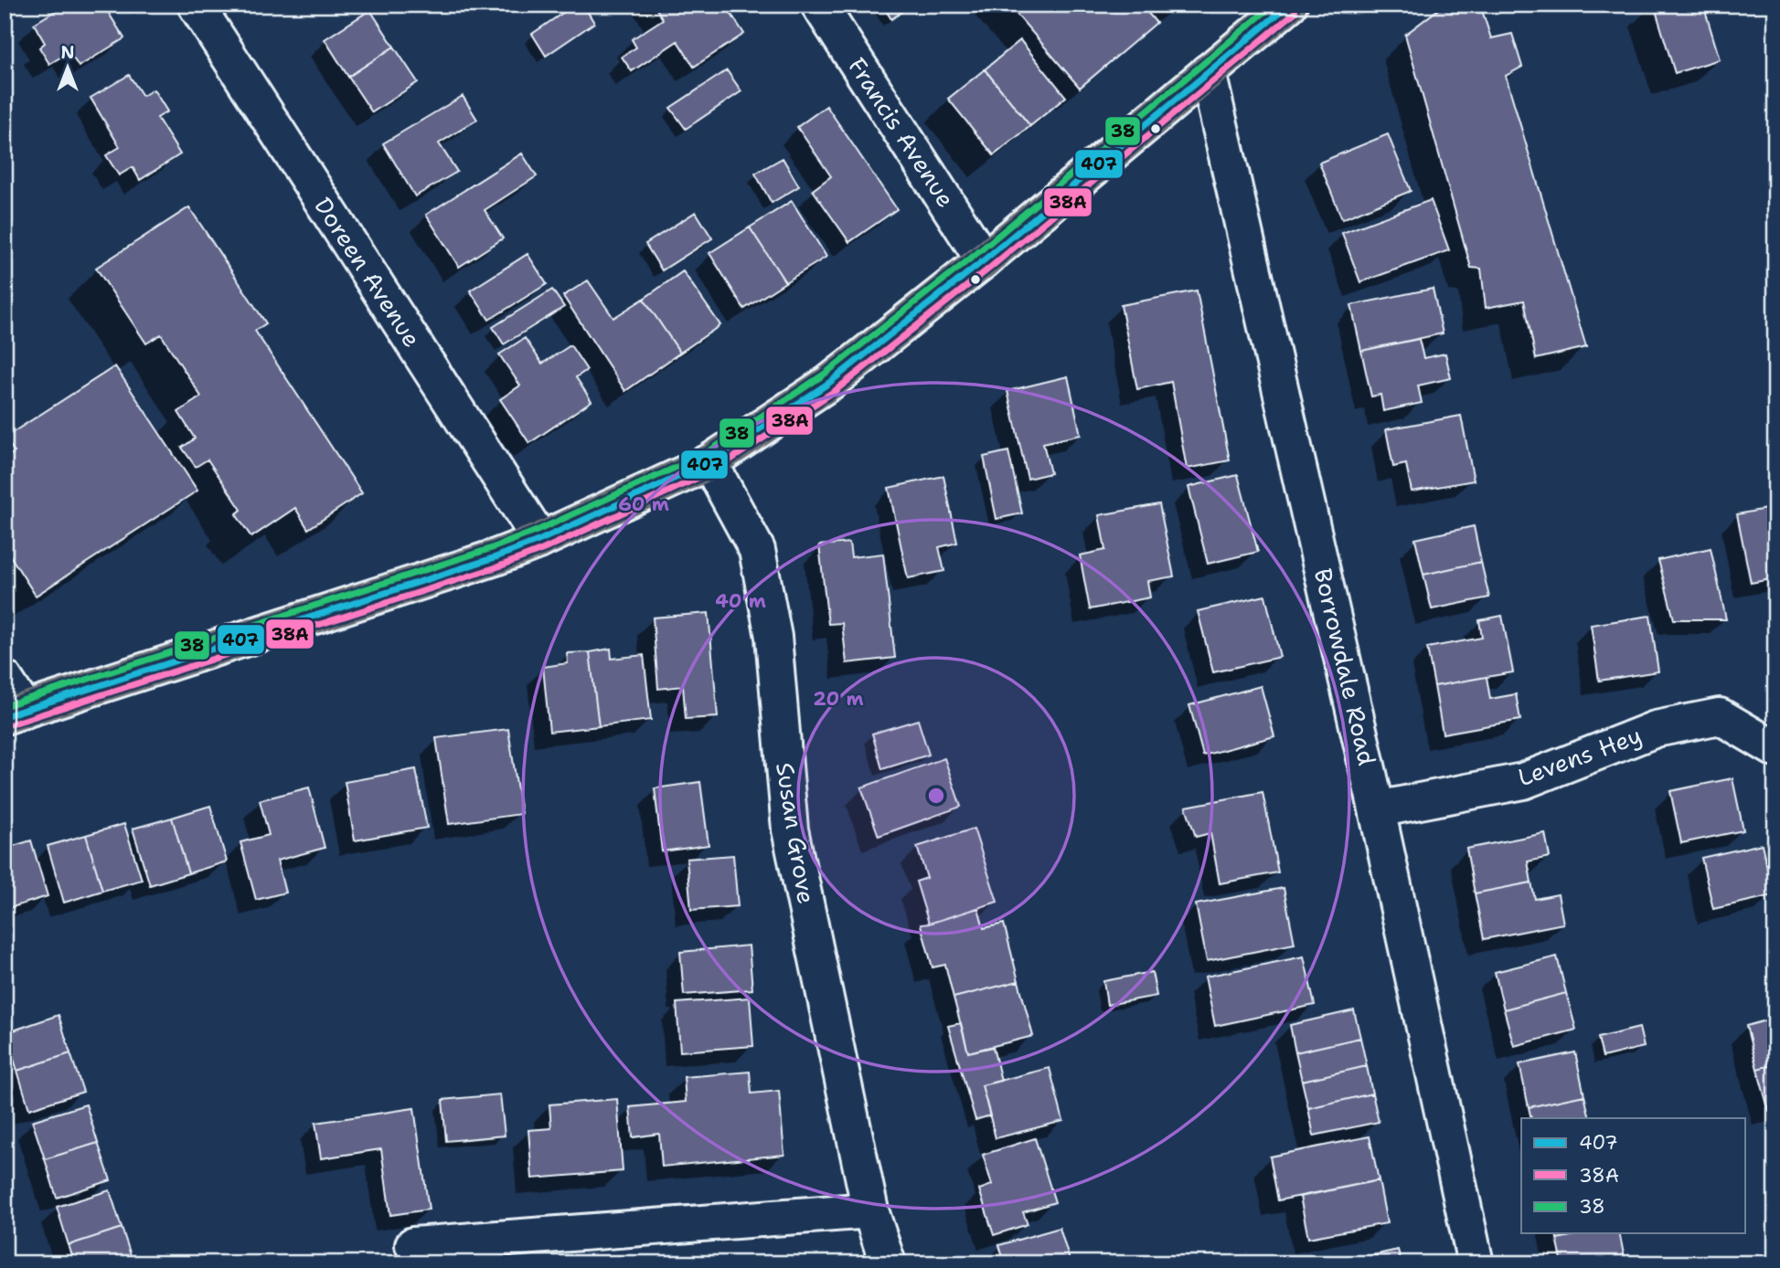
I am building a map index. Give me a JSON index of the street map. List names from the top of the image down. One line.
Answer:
{"streets":{"street":["Francis Avenue","Doreen Avenue","Borrowdale Road","Levens Hey","Susan Grove"]},"crossings":[["Borrowdale Road","Levens Hey"]],"lines":["transit line 407","transit line 38","transit line 38A"],"legend":["407","38A","38"],"north":"top","rings":["60 m","40 m","20 m"]}
